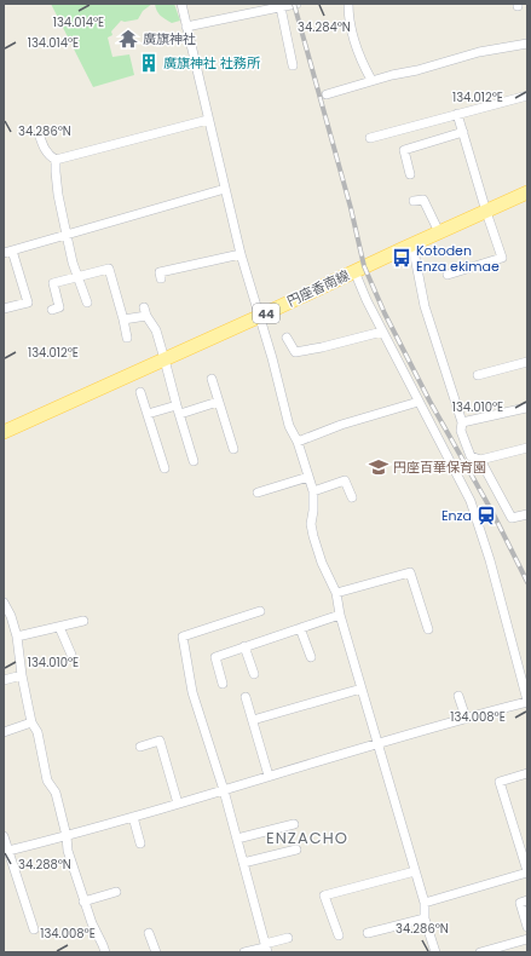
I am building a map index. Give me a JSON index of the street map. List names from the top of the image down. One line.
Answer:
{"streets":{"main road":["円座香南線","44"]},"districts":["ENZACHO"],"places":{"temple":["廣旗神社"],"building":["廣旗神社 社務所"],"bus stop":["Kotoden Enza ekimae"],"school or university":["円座百華保育園"],"station":["Enza"]},"coordinates":["134.014°E","34.284°N","134.012°E","34.286°N","134.010°E","134.008°E","34.288°N"]}
